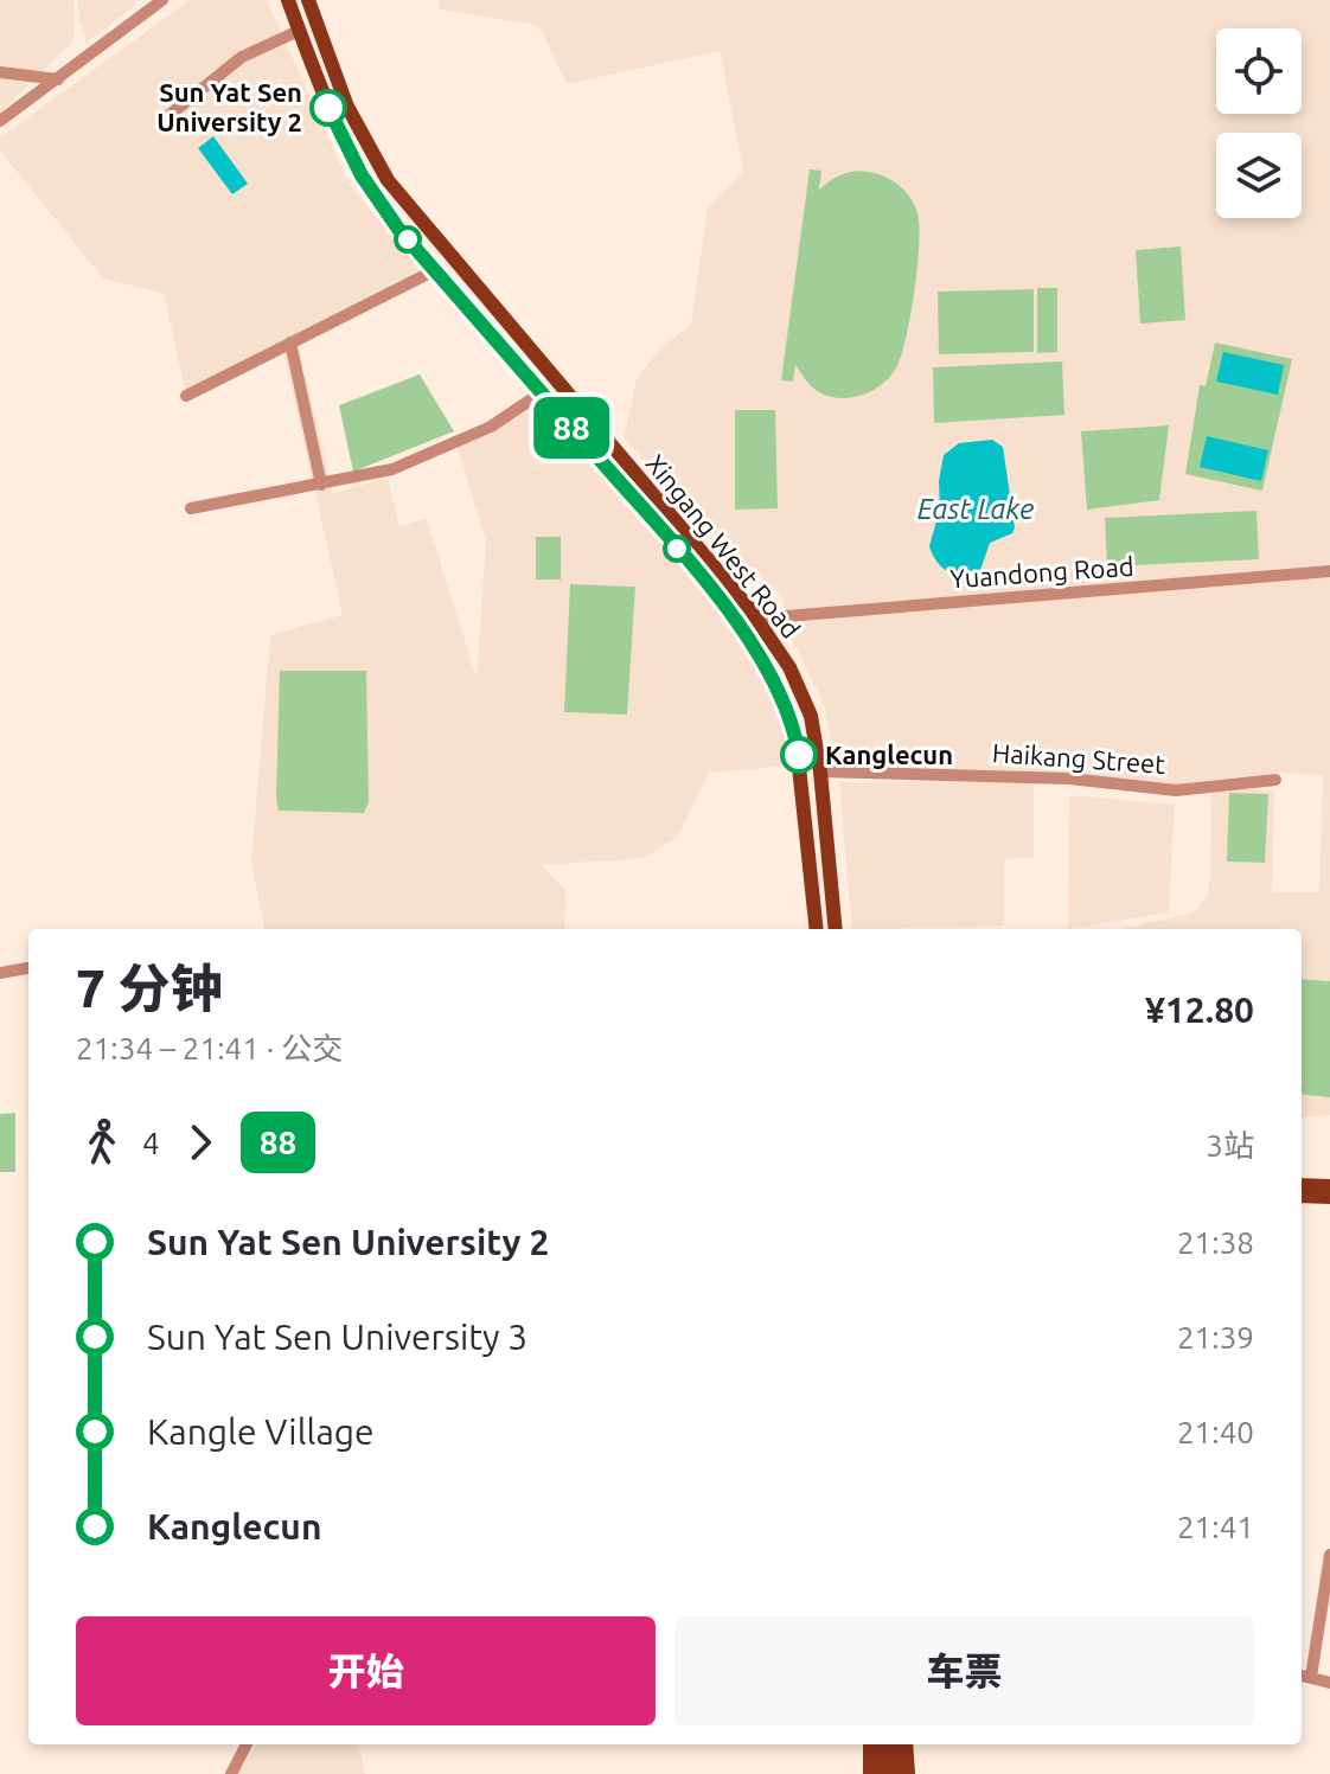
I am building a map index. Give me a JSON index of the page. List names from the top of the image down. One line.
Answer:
{"streets":{"main road":["Xingang West Road"],"street":["Yuandong Road","Haikang Street"]},"crossings":[["Xingang West Road","Yuandong Road"],["Xingang West Road","Haikang Street"]],"water":["East Lake"],"places":["Sun Yat Sen University 2","Kanglecun"],"lines":["bus line 88"],"page":{"on_map":"88","heading":["7 分钟","21:34 – 21:41 · 公交","¥12.80"],"legs":["4","88","3站"],"list":[{"name":"Sun Yat Sen University 2","value":"21:38"},{"name":"Sun Yat Sen University 3","value":"21:39"},{"name":"Kangle Village","value":"21:40"},{"name":"Kanglecun","value":"21:41"}],"buttons":["开始","车票"]}}
